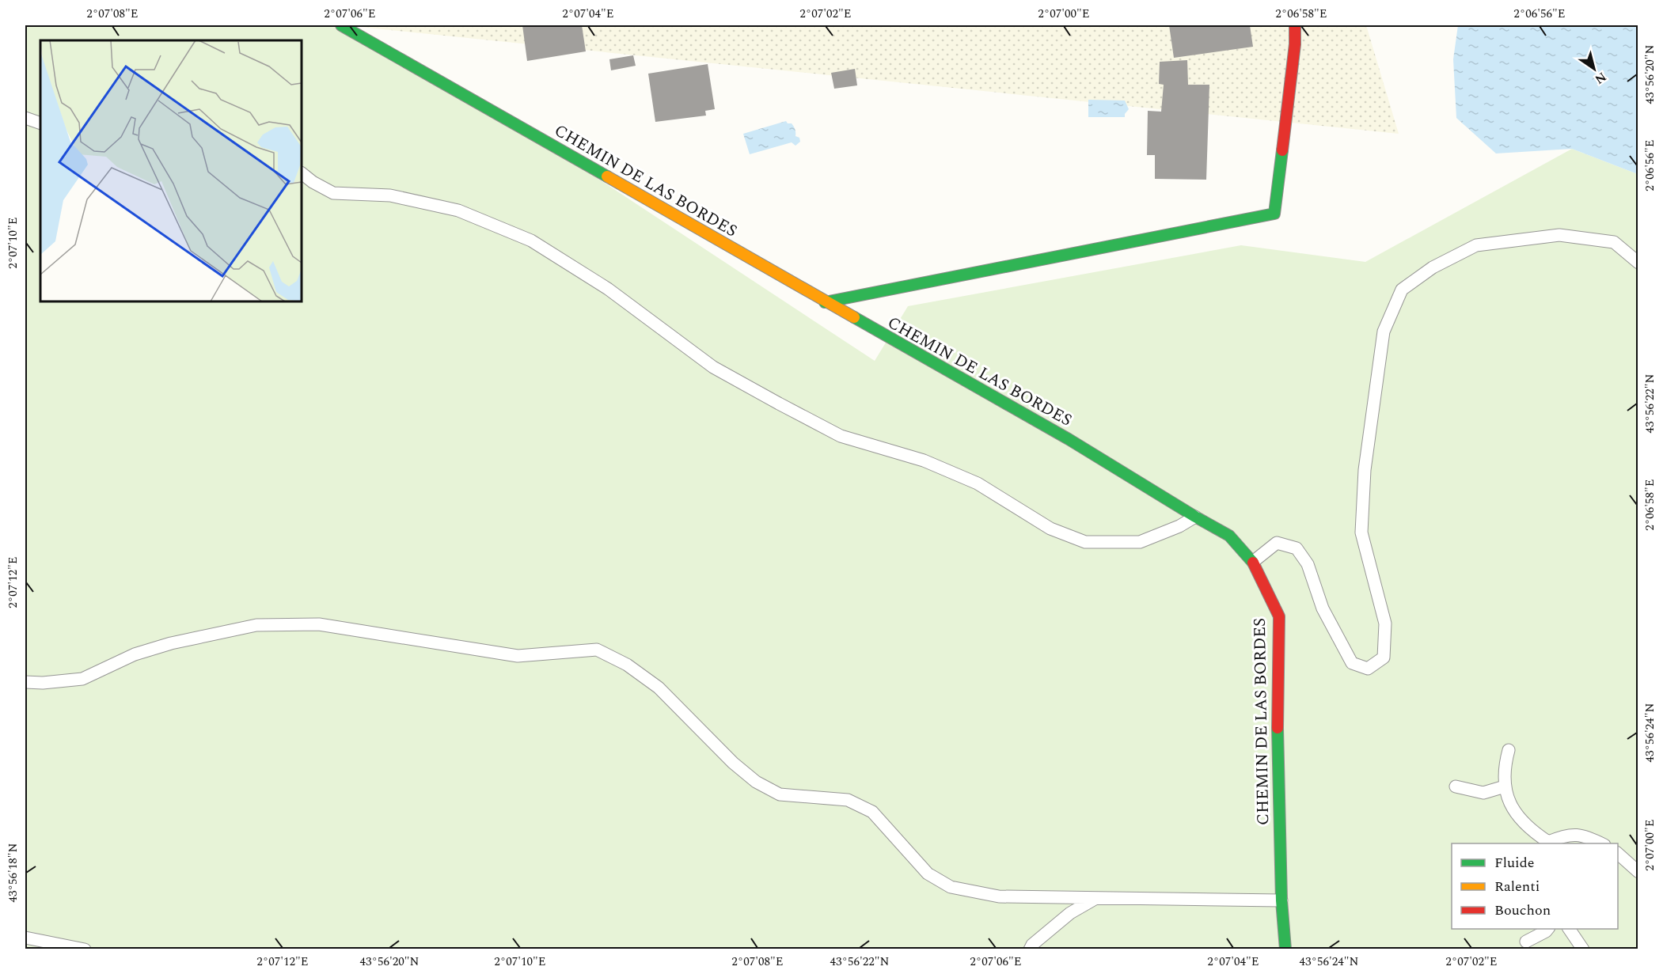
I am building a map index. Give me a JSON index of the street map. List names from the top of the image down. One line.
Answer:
{"streets":{"street":["CHEMIN DE LAS BORDES"]},"legend":["Fluide","Ralenti","Bouchon"],"north":"bottom right","coordinates":["2°07'08\"E","2°07'06\"E","2°07'04\"E","2°07'02\"E","2°07'00\"E","2°06'58\"E","2°06'56\"E","43°56'20\"N","2°07'10\"E","43°56'22\"N","2°07'12\"E","43°56'24\"N","43°56'18\"N"]}
